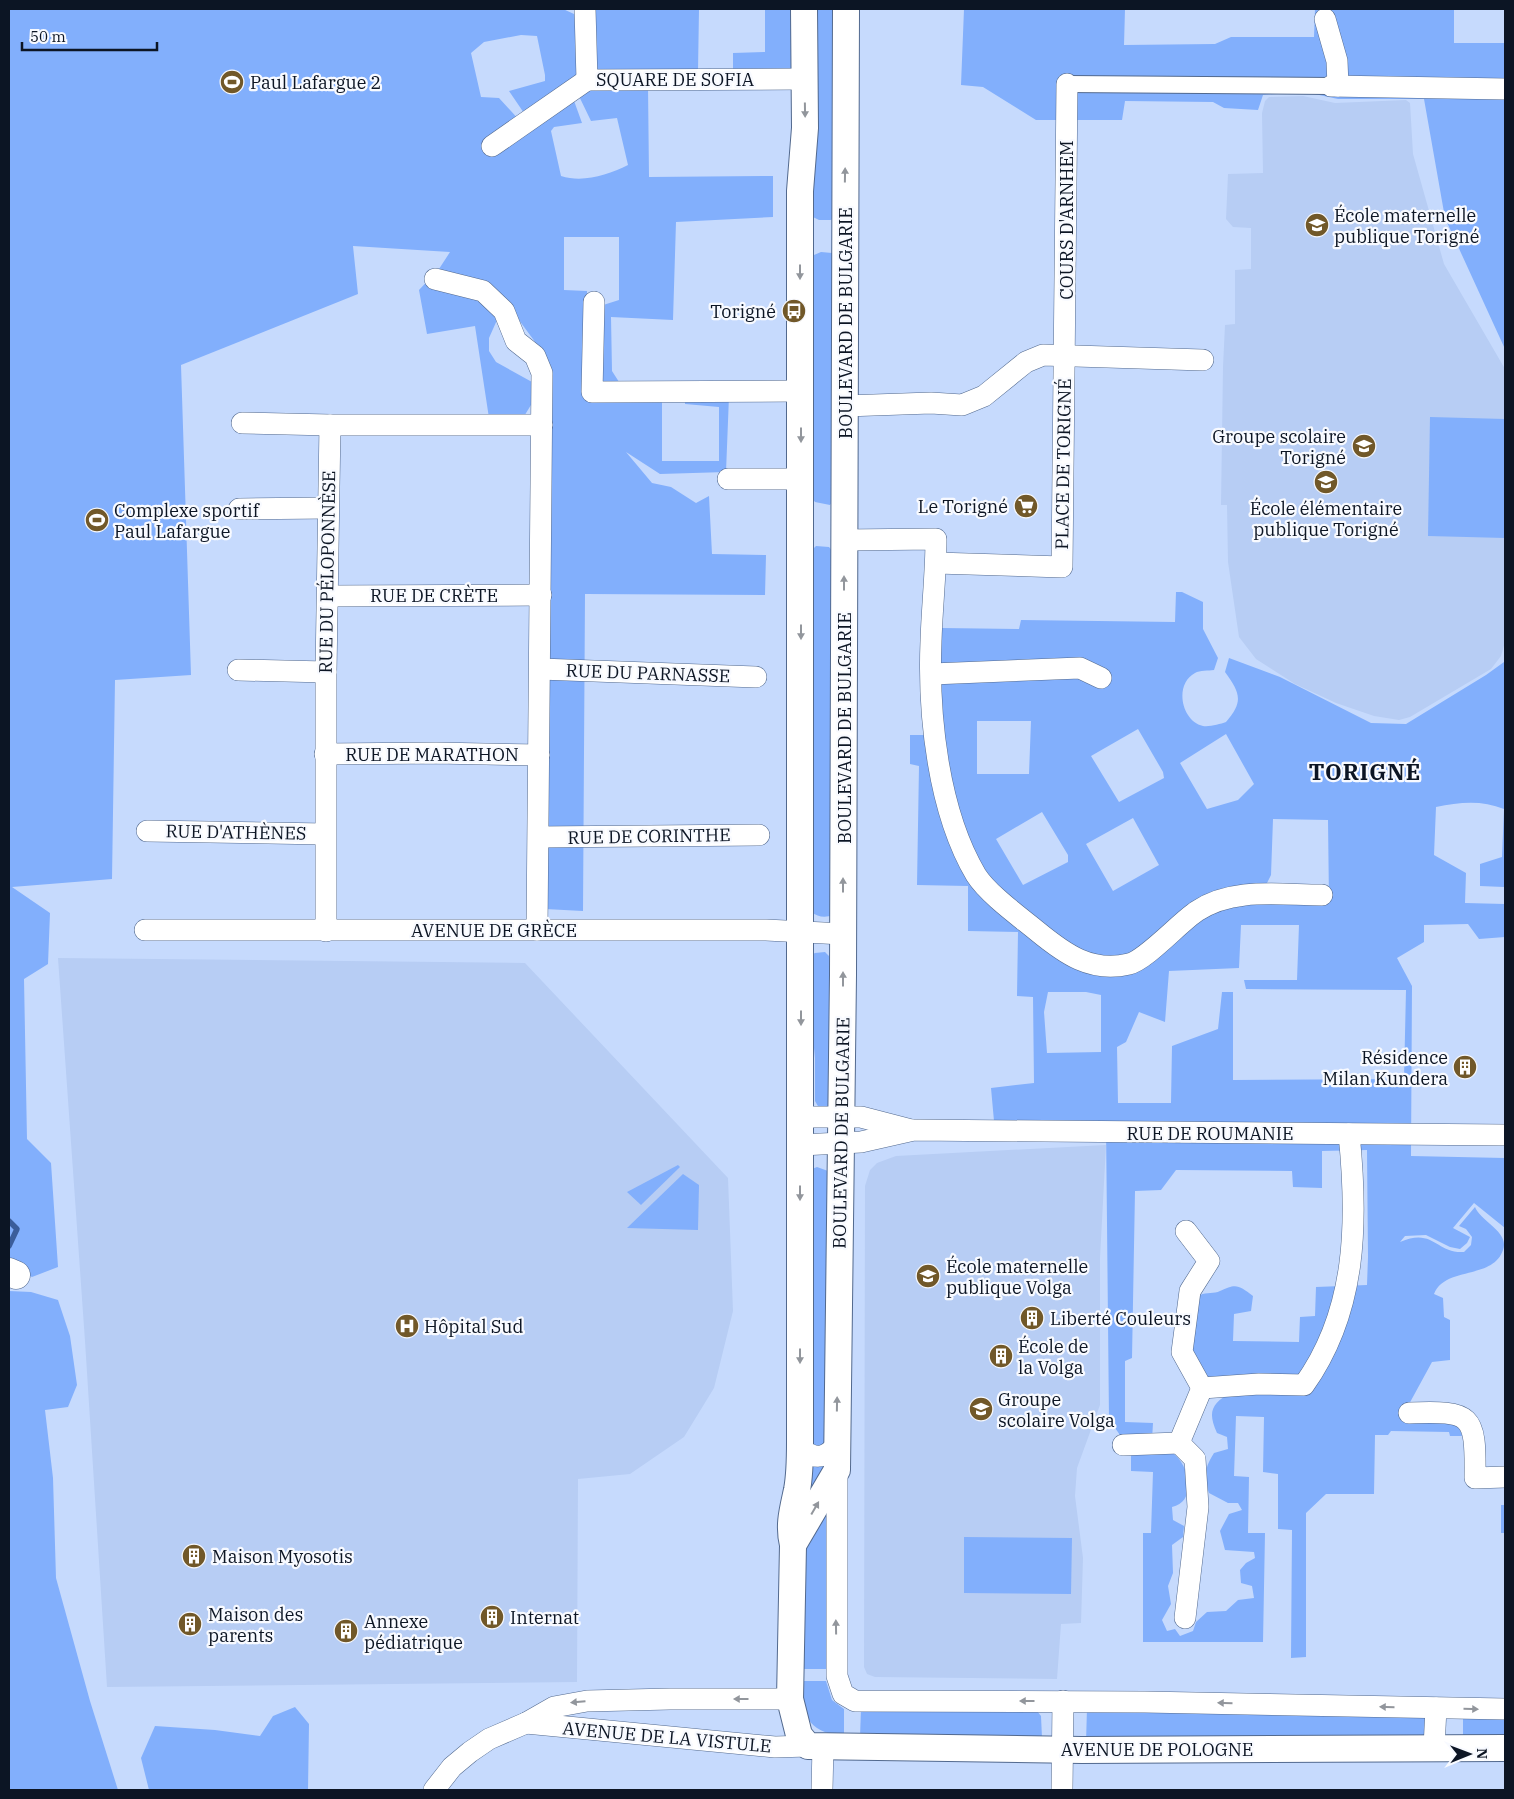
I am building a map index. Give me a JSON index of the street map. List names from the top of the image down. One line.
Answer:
{"streets":{"street":["SQUARE DE SOFIA","COURS D'ARNHEM","BOULEVARD DE BULGARIE","PLACE DE TORIGNÉ","RUE DU PÉLOPONNÈSE","RUE DE CRÈTE","RUE DU PARNASSE","RUE DE MARATHON","RUE D'ATHÈNES","RUE DE CORINTHE","AVENUE DE GRÈCE","RUE DE ROUMANIE","AVENUE DE LA VISTULE","AVENUE DE POLOGNE"]},"crossings":[["SQUARE DE SOFIA","BOULEVARD DE BULGARIE"],["COURS D'ARNHEM","PLACE DE TORIGNÉ"],["BOULEVARD DE BULGARIE","AVENUE DE GRÈCE"],["BOULEVARD DE BULGARIE","RUE DE ROUMANIE"],["BOULEVARD DE BULGARIE","AVENUE DE LA VISTULE"],["BOULEVARD DE BULGARIE","AVENUE DE POLOGNE"],["RUE DU PÉLOPONNÈSE","RUE DE CRÈTE"],["RUE DU PÉLOPONNÈSE","RUE DE MARATHON"],["RUE DU PÉLOPONNÈSE","RUE D'ATHÈNES"],["RUE DU PÉLOPONNÈSE","AVENUE DE GRÈCE"],["AVENUE DE LA VISTULE","AVENUE DE POLOGNE"]],"districts":["TORIGNÉ"],"places":{"sports":["Paul Lafargue 2","Complexe sportif Paul Lafargue"],"school or university":["École maternelle publique Torigné","Groupe scolaire Torigné","École élémentaire publique Torigné","École maternelle publique Volga","Groupe scolaire Volga"],"bus stop":["Torigné"],"supermarket":["Le Torigné"],"building":["Résidence Milan Kundera","Liberté Couleurs","École de la Volga","Maison Myosotis","Internat","Maison des parents","Annexe pédiatrique"],"hospital":["Hôpital Sud"]},"scale_bar":"50 m","north":"right"}
